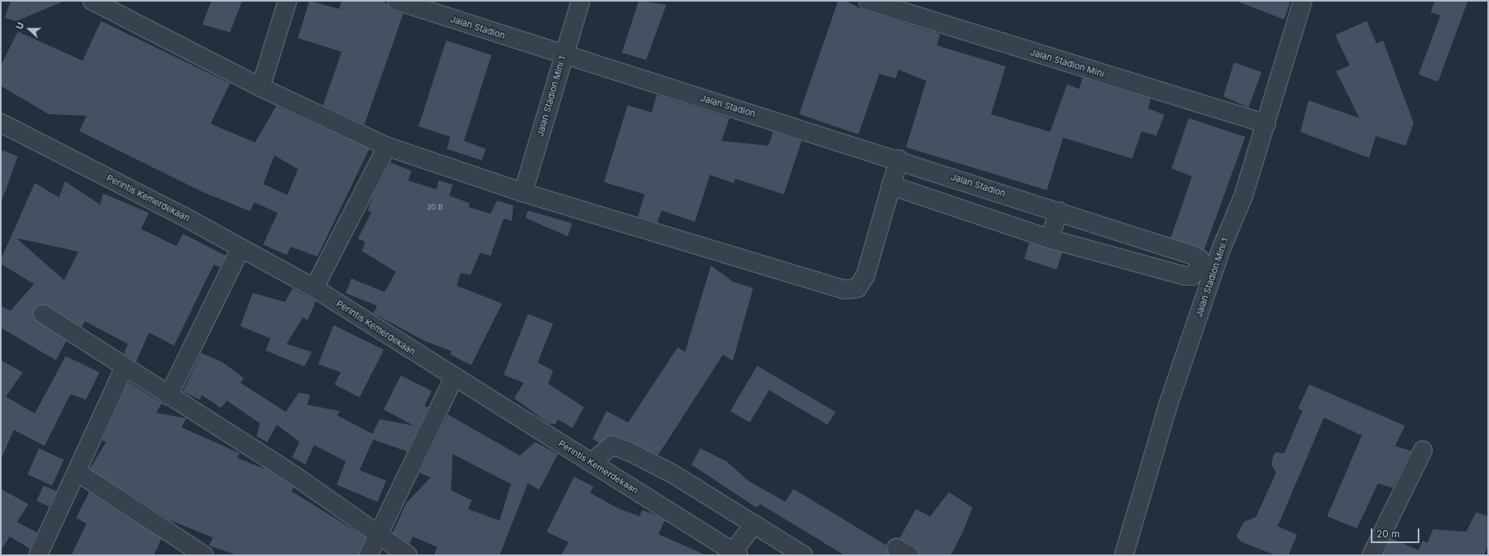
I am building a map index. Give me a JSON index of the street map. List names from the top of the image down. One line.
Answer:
{"streets":{"street":["Jalan Stadion","Jalan Stadion Mini","Jalan Stadion Mini 1","Perintis Kemerdekaan"]},"crossings":[["Jalan Stadion","Jalan Stadion Mini 1"],["Jalan Stadion Mini","Jalan Stadion Mini 1"]],"house_numbers":["30 B"],"scale_bar":"20 m","north":"left"}
